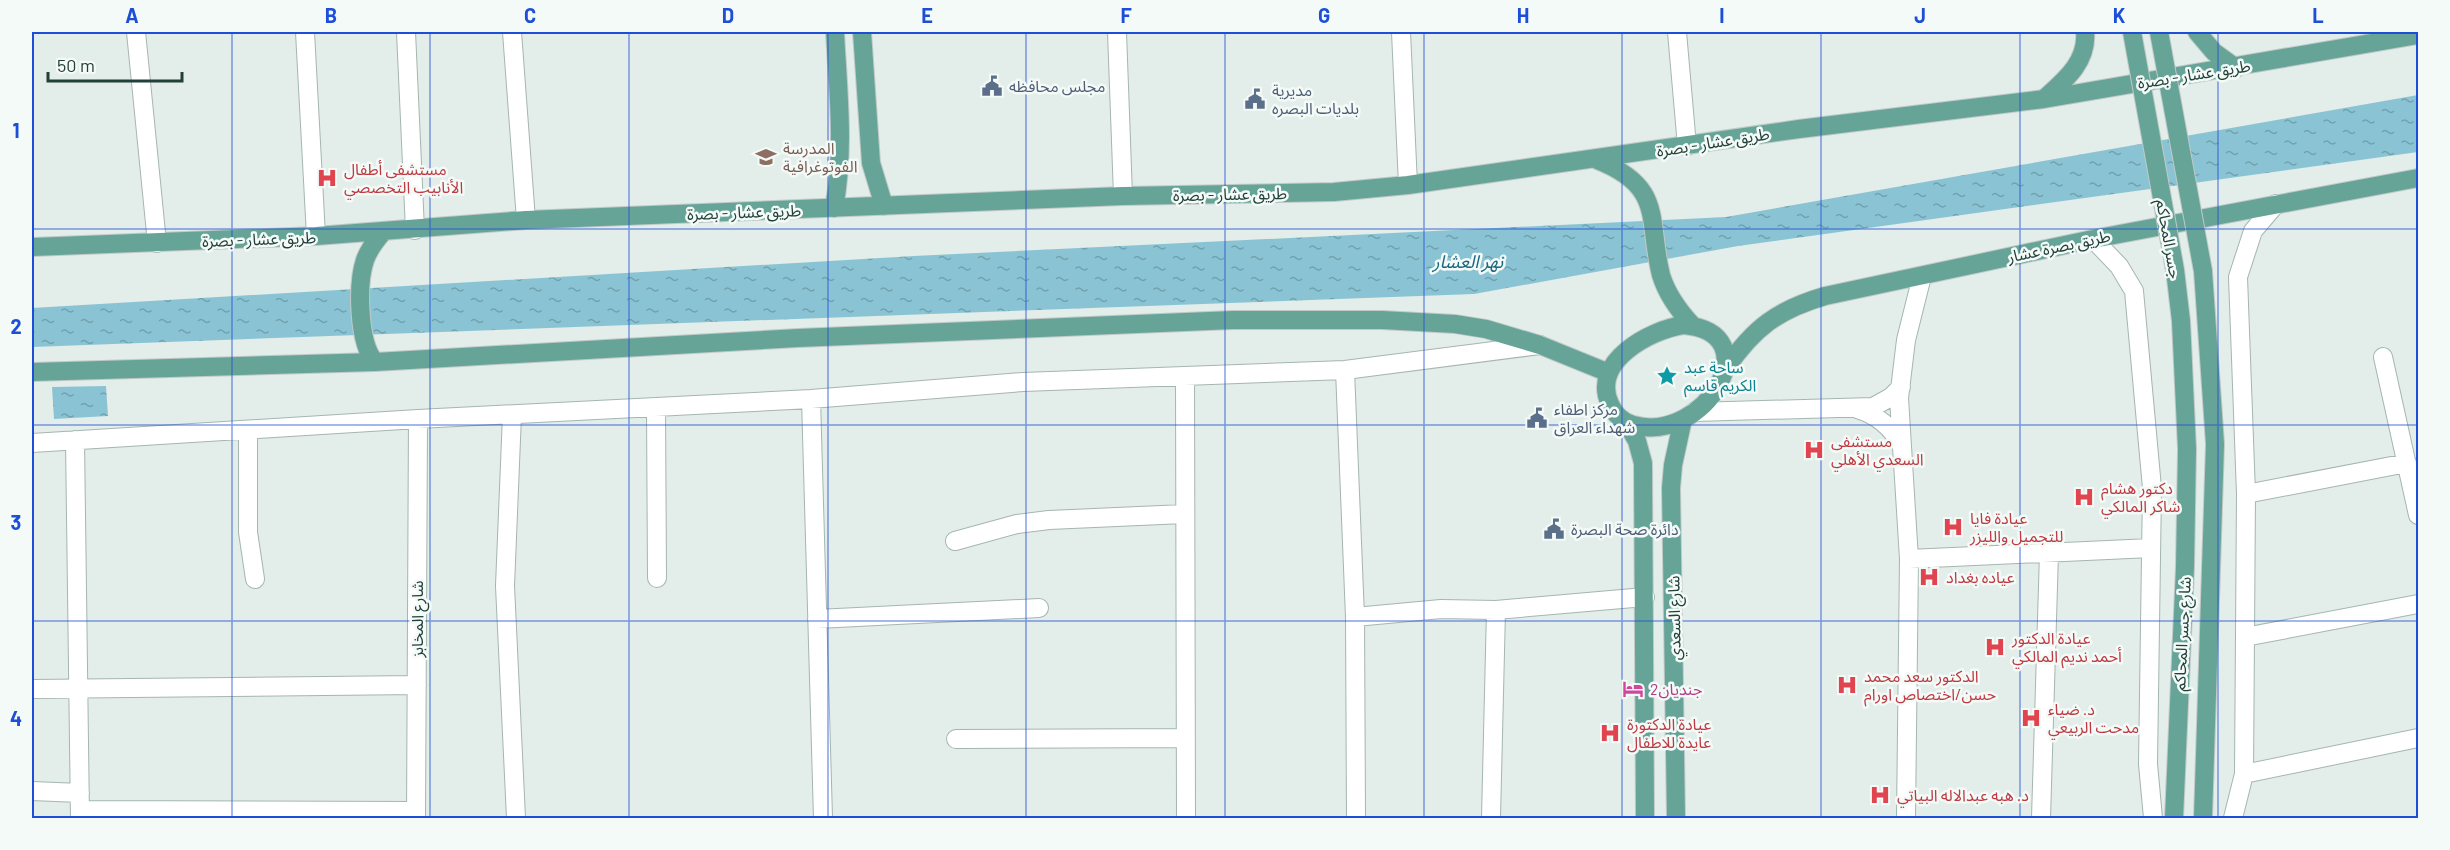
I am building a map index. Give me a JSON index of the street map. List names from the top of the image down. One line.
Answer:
{"streets":{"main road":["طريق عشار - بصرة","جسر المحاكم","طريق بصرة عشار","شارع السعدي","شارع جسر المحاكم"],"street":["شارع المخابز"]},"crossings":[["جسر المحاكم","شارع جسر المحاكم"],["طريق بصرة عشار","شارع السعدي"]],"water":["نهر العشار"],"places":{"public building":["مجلس محافظه","مديرية بلديات البصره","مركز اطفاء شهداء العراق","دائرة صحة البصرة"],"school or university":["المدرسة الفوتوغرافية"],"hospital":["مستشفى أطفال الأنابيب التخصصي","مستشفى السعدي الأهلي","دكتور هشام شاكر المالكي","عيادة فايا للتجميل والليزر","عياده بغداد","عيادة الدكتور أحمد نديم المالكي","الدكتور سعد محمد حسن/اختصاص اورام","د. ضياء مدحت الربيعي","عيادة الدكتورة عايدة للاطفال","د. هبه عبدالاله البياتي"],"place":["ساحة عبد الكريم قاسم"],"hotel":["جنديان2"]},"scale_bar":"50 m","grid":{"columns":["A","B","C","D","E","F","G","H","I","J","K","L"],"rows":["1","2","3","4"]}}
